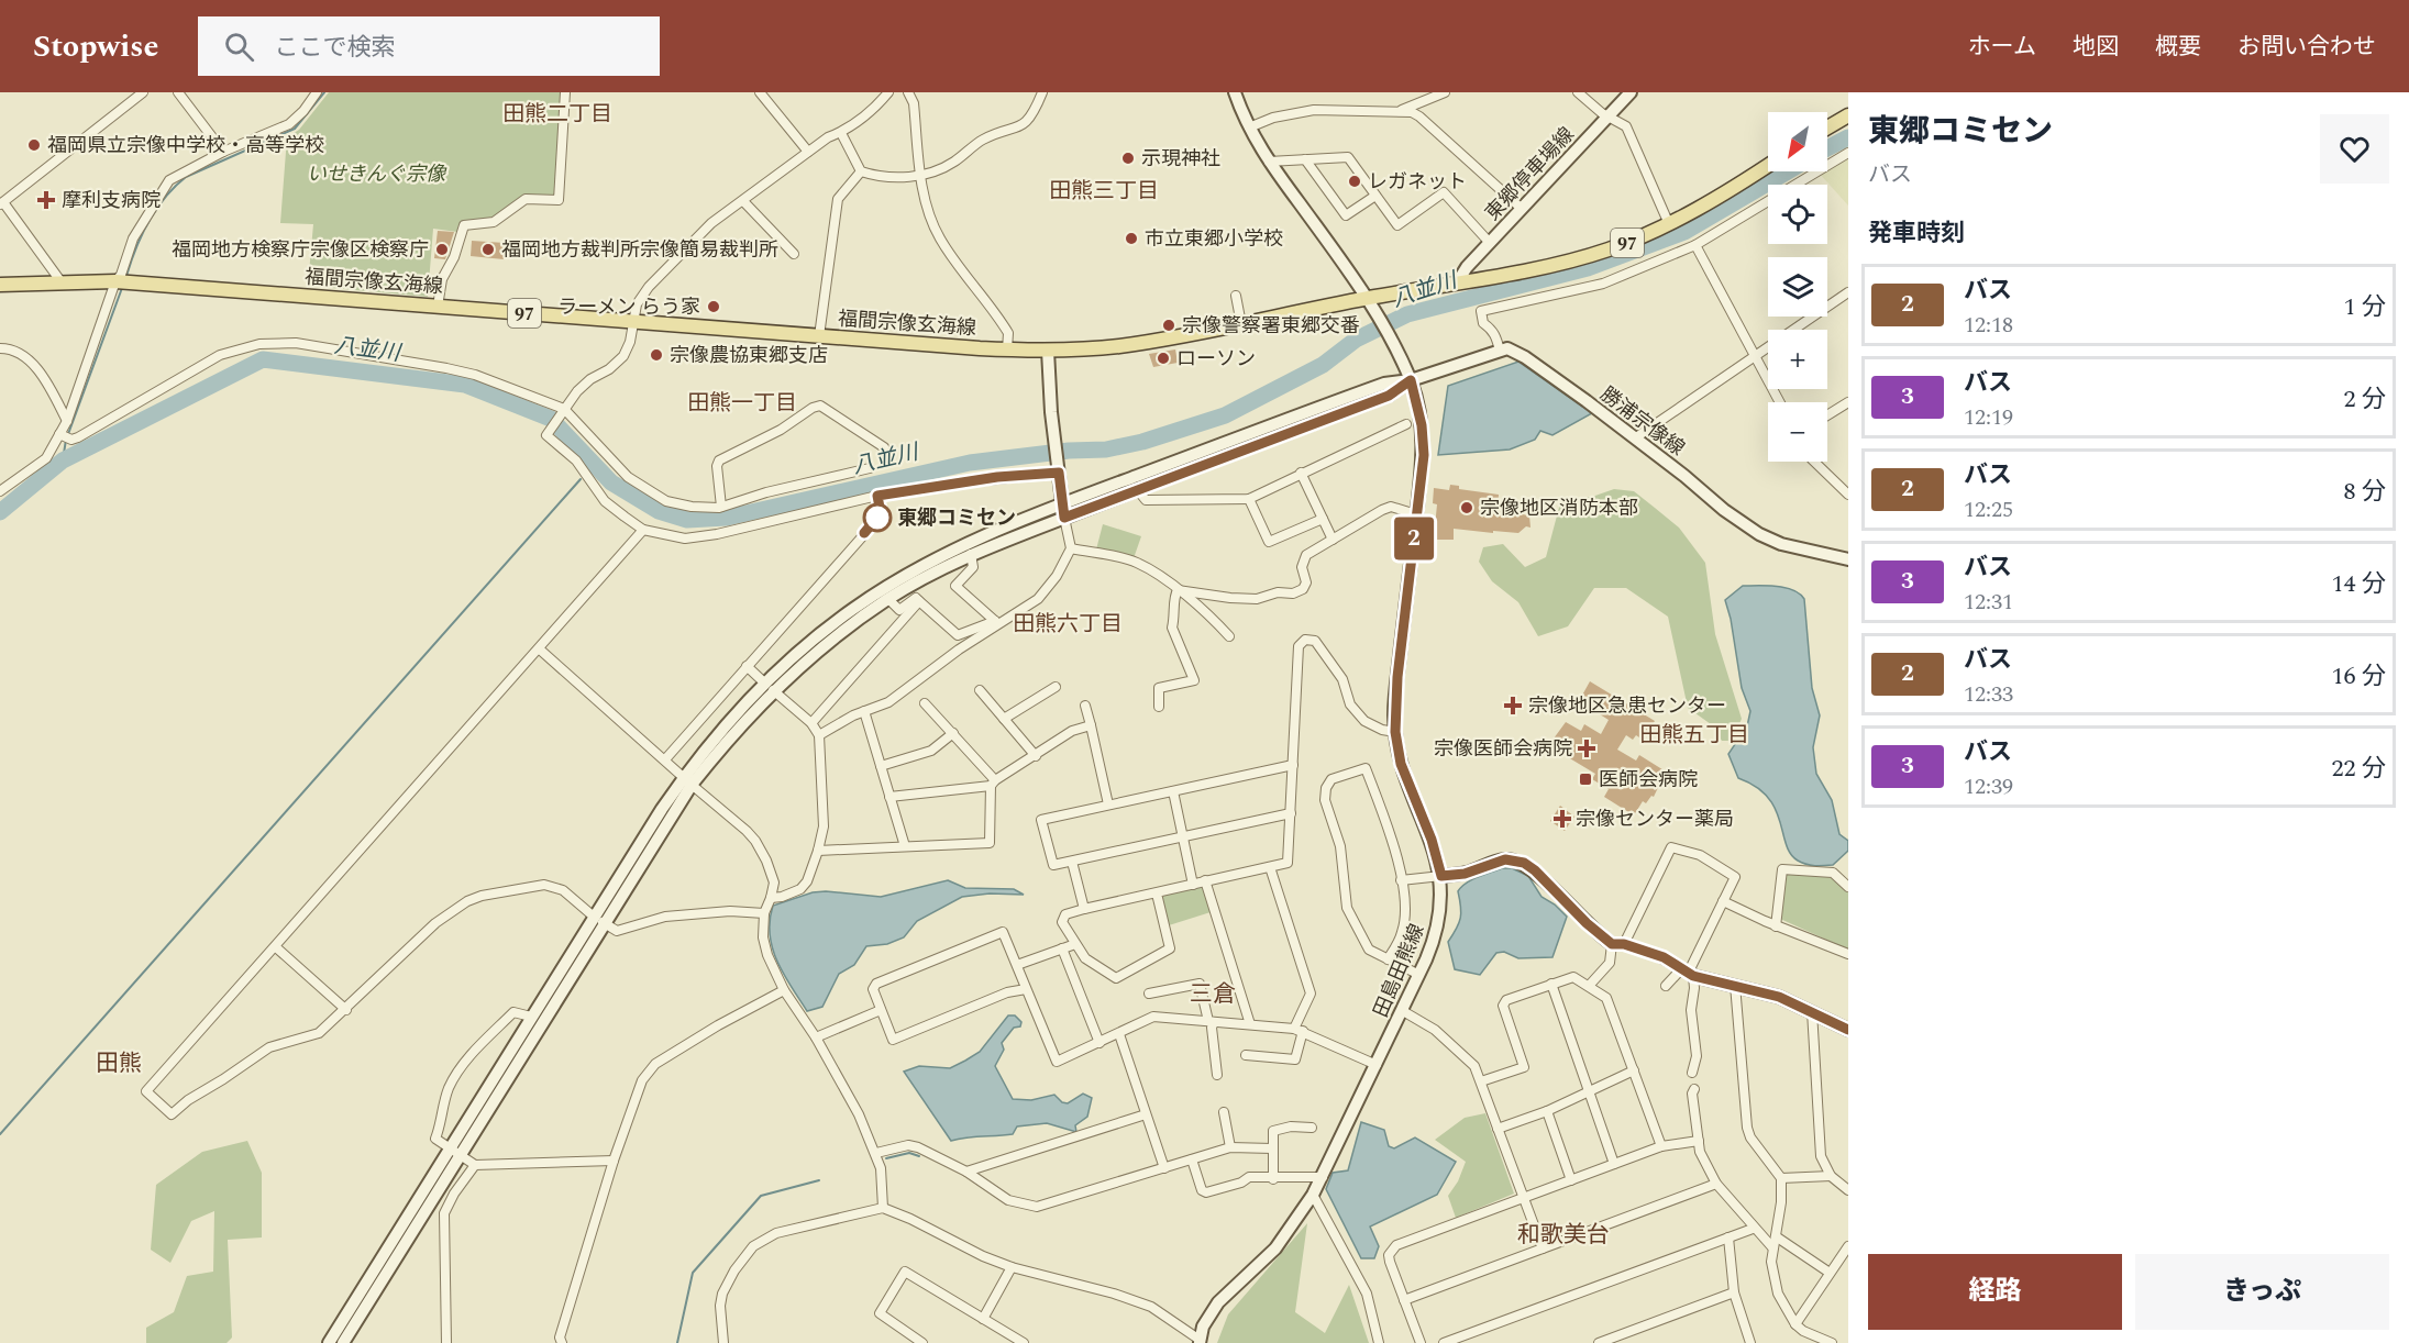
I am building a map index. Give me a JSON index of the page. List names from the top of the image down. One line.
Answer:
{"streets":{"main road":["97","福間宗像玄海線"],"street":["東郷停車場線","勝浦宗像線","田島田熊線"]},"crossings":[["東郷停車場線","福間宗像玄海線"],["福間宗像玄海線","田島田熊線"]],"districts":["田熊二丁目","田熊三丁目","田熊一丁目","田熊六丁目","田熊五丁目","三倉","田熊","和歌美台"],"water":["八並川"],"parks":["いせきんぐ宗像"],"places":{"other":["福岡県立宗像中学校・高等学校","示現神社","レガネット","市立東郷小学校","福岡地方検察庁宗像区検察庁","福岡地方裁判所宗像簡易裁判所","ラーメン らう家","宗像警察署東郷交番","宗像農協東郷支店","ローソン","宗像地区消防本部","東郷コミセン"],"health":["摩利支病院","宗像地区急患センター","宗像医師会病院","宗像センター薬局"],"transit":["医師会病院"]},"lines":["bus line 2"],"north":"bottom left","page":{"header":"Stopwise","search":"ここで検索","nav":["ホーム","地図","概要","お問い合わせ"],"on_map":"2","heading":[["東郷コミセン","バス"],"発車時刻"],"map_buttons":["+","−"],"list":[{"mark":"2","name":"バス","note":"12:18","value":"1 分"},{"mark":"3","name":"バス","note":"12:19","value":"2 分"},{"mark":"2","name":"バス","note":"12:25","value":"8 分"},{"mark":"3","name":"バス","note":"12:31","value":"14 分"},{"mark":"2","name":"バス","note":"12:33","value":"16 分"},{"mark":"3","name":"バス","note":"12:39","value":"22 分"}],"buttons":["経路","きっぷ"]}}
